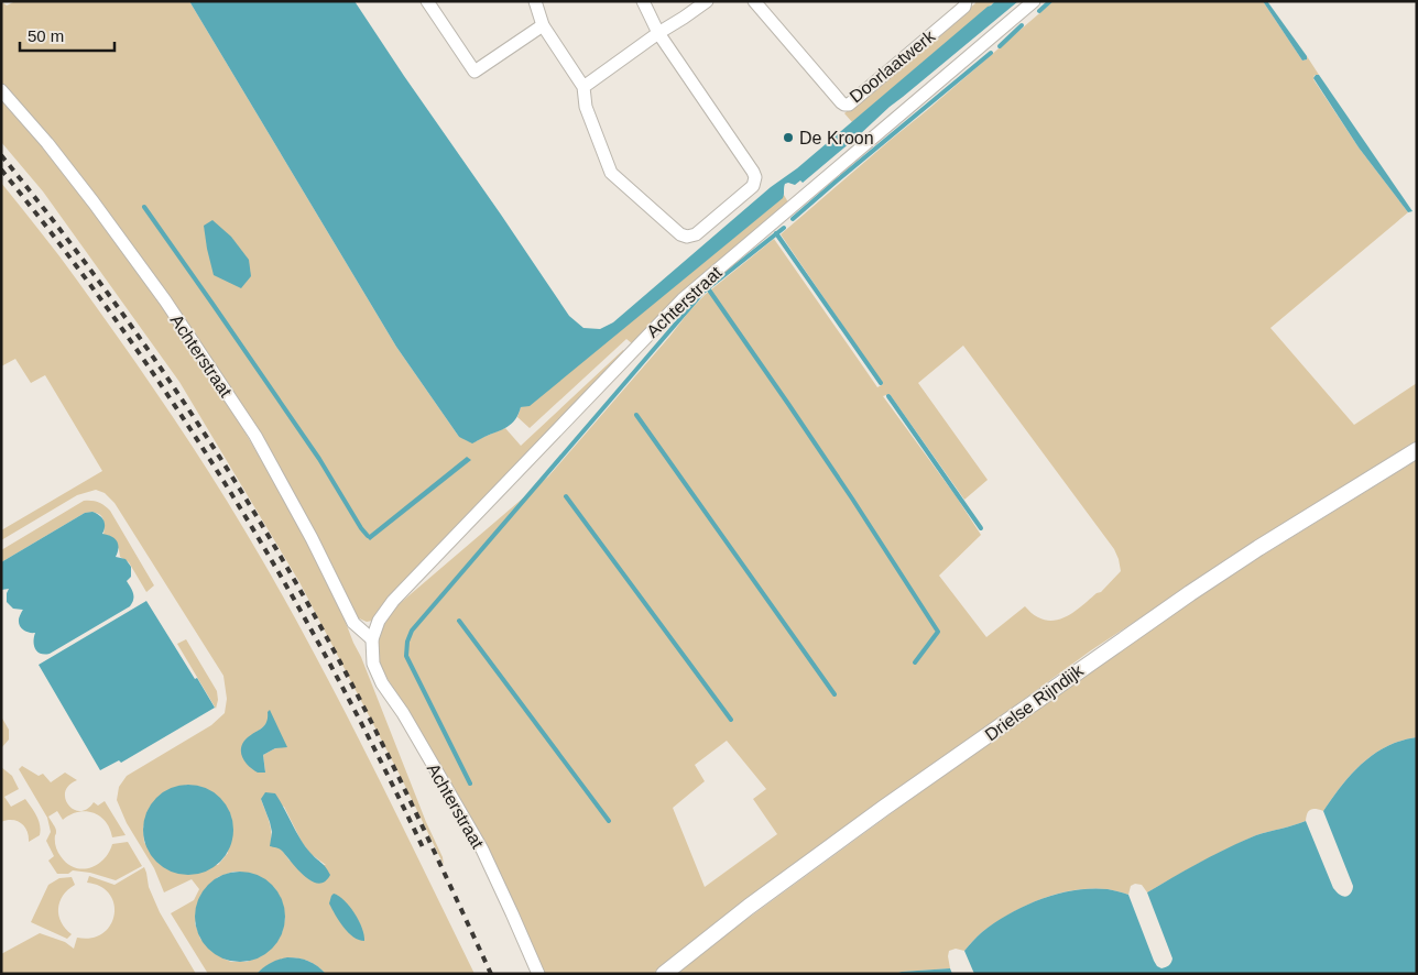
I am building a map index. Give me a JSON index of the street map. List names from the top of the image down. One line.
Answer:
{"streets":{"street":["Doorlaatwerk","Achterstraat","Drielse Rijndijk"]},"places":["De Kroon"],"scale_bar":"50 m"}
